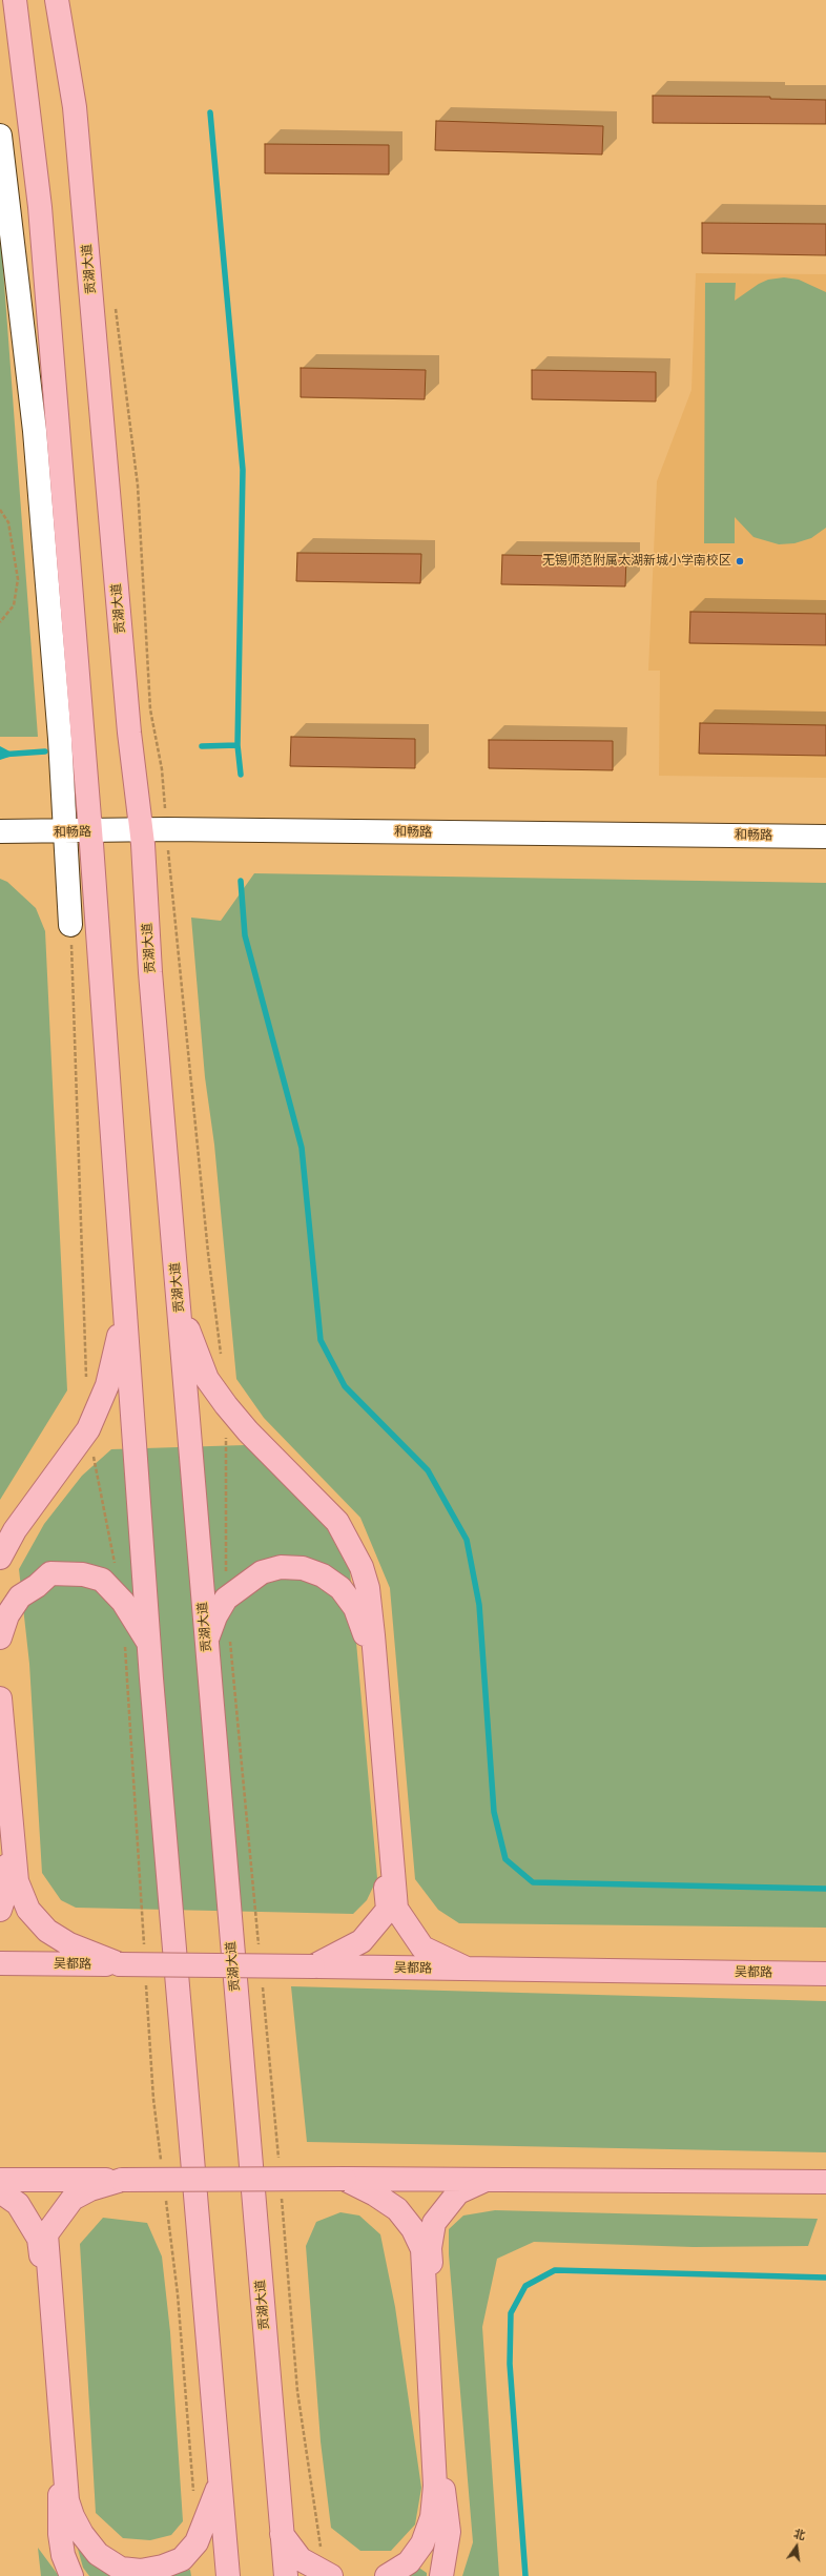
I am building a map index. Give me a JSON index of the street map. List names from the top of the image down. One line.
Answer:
{"streets":{"main road":["贡湖大道","吴都路"],"street":["和畅路"]},"crossings":[["贡湖大道","和畅路"]],"places":["无锡师范附属太湖新城小学南校区"],"north":"top"}
